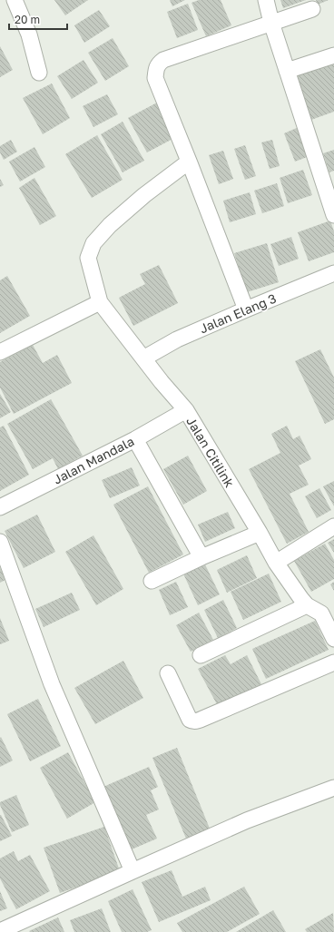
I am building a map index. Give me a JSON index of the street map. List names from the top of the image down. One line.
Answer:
{"streets":{"street":["Jalan Elang 3","Jalan Citilink","Jalan Mandala"]},"crossings":[["Jalan Elang 3","Jalan Citilink"],["Jalan Citilink","Jalan Mandala"]],"scale_bar":"20 m"}
